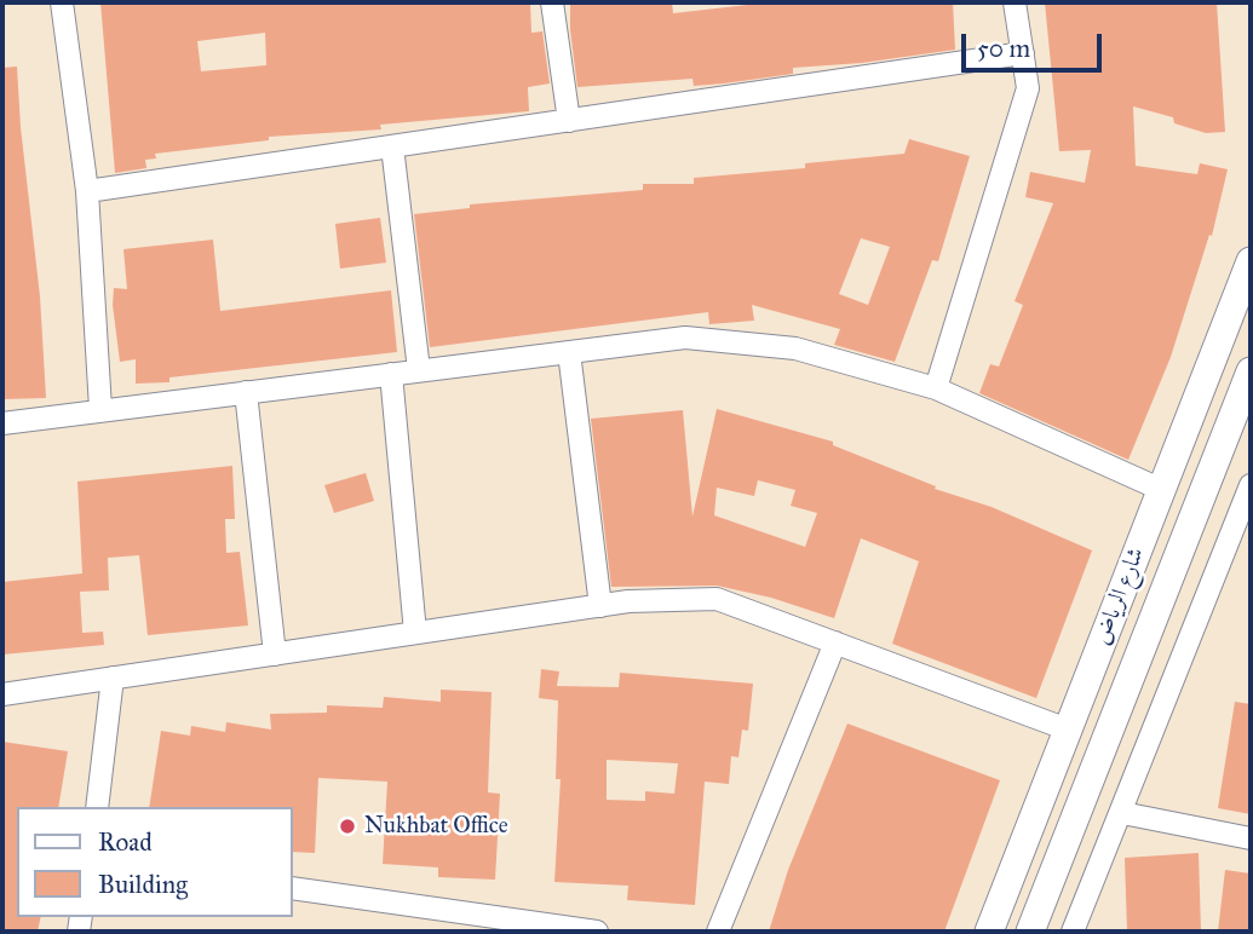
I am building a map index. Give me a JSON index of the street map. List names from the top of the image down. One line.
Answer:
{"streets":{"main road":["شارع الرياض"]},"places":["Nukhbat Office"],"legend":["Road","Building"],"scale_bar":"50 m"}
